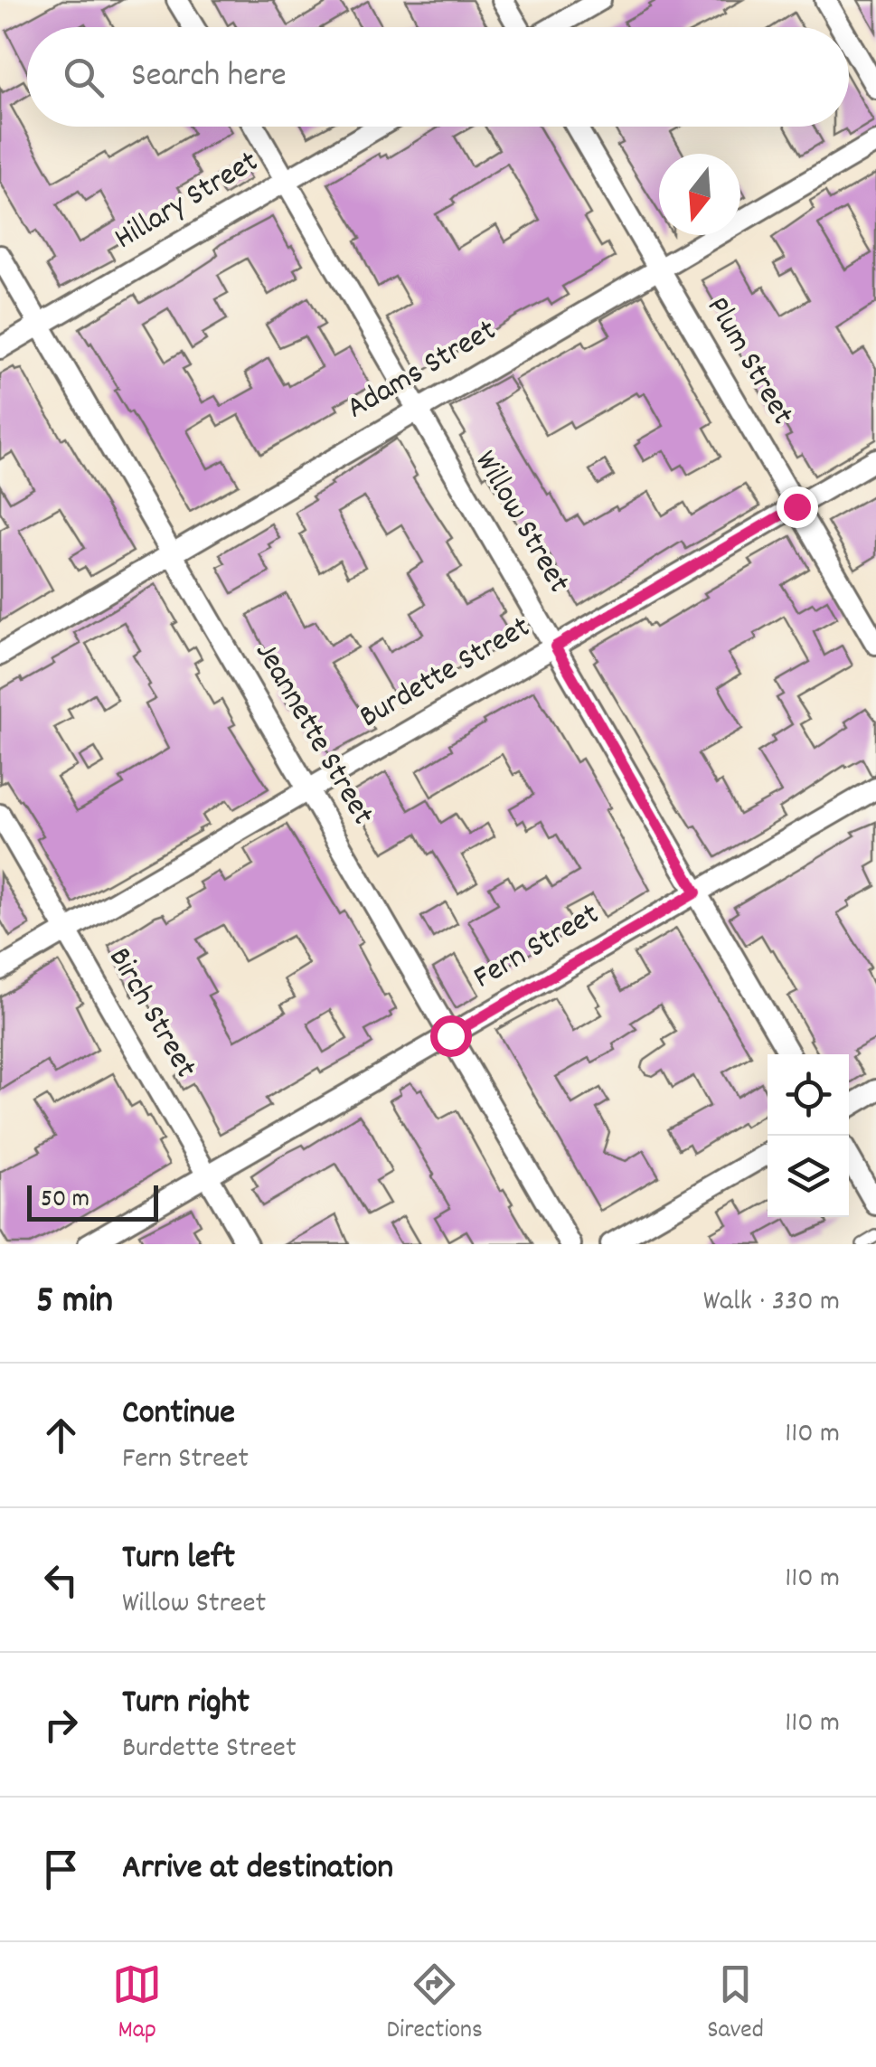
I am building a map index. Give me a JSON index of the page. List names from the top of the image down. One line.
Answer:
{"streets":{"street":["Hillary Street","Plum Street","Adams Street","Willow Street","Burdette Street","Jeannette Street","Fern Street","Birch Street"]},"crossings":[["Hillary Street","Willow Street"],["Hillary Street","Jeannette Street"],["Plum Street","Adams Street"],["Plum Street","Burdette Street"],["Adams Street","Willow Street"],["Adams Street","Jeannette Street"],["Willow Street","Burdette Street"],["Willow Street","Fern Street"],["Burdette Street","Jeannette Street"],["Burdette Street","Birch Street"],["Jeannette Street","Fern Street"],["Fern Street","Birch Street"]],"scale_bar":"50 m","north":"bottom","page":{"search":"Search here","scale":"50 m","heading":["5 min","Walk · 330 m"],"list":[["Continue","Fern Street","110 m"],["Turn left","Willow Street","110 m"],["Turn right","Burdette Street","110 m"],"Arrive at destination"],"nav":["Map","Directions","Saved"]}}
